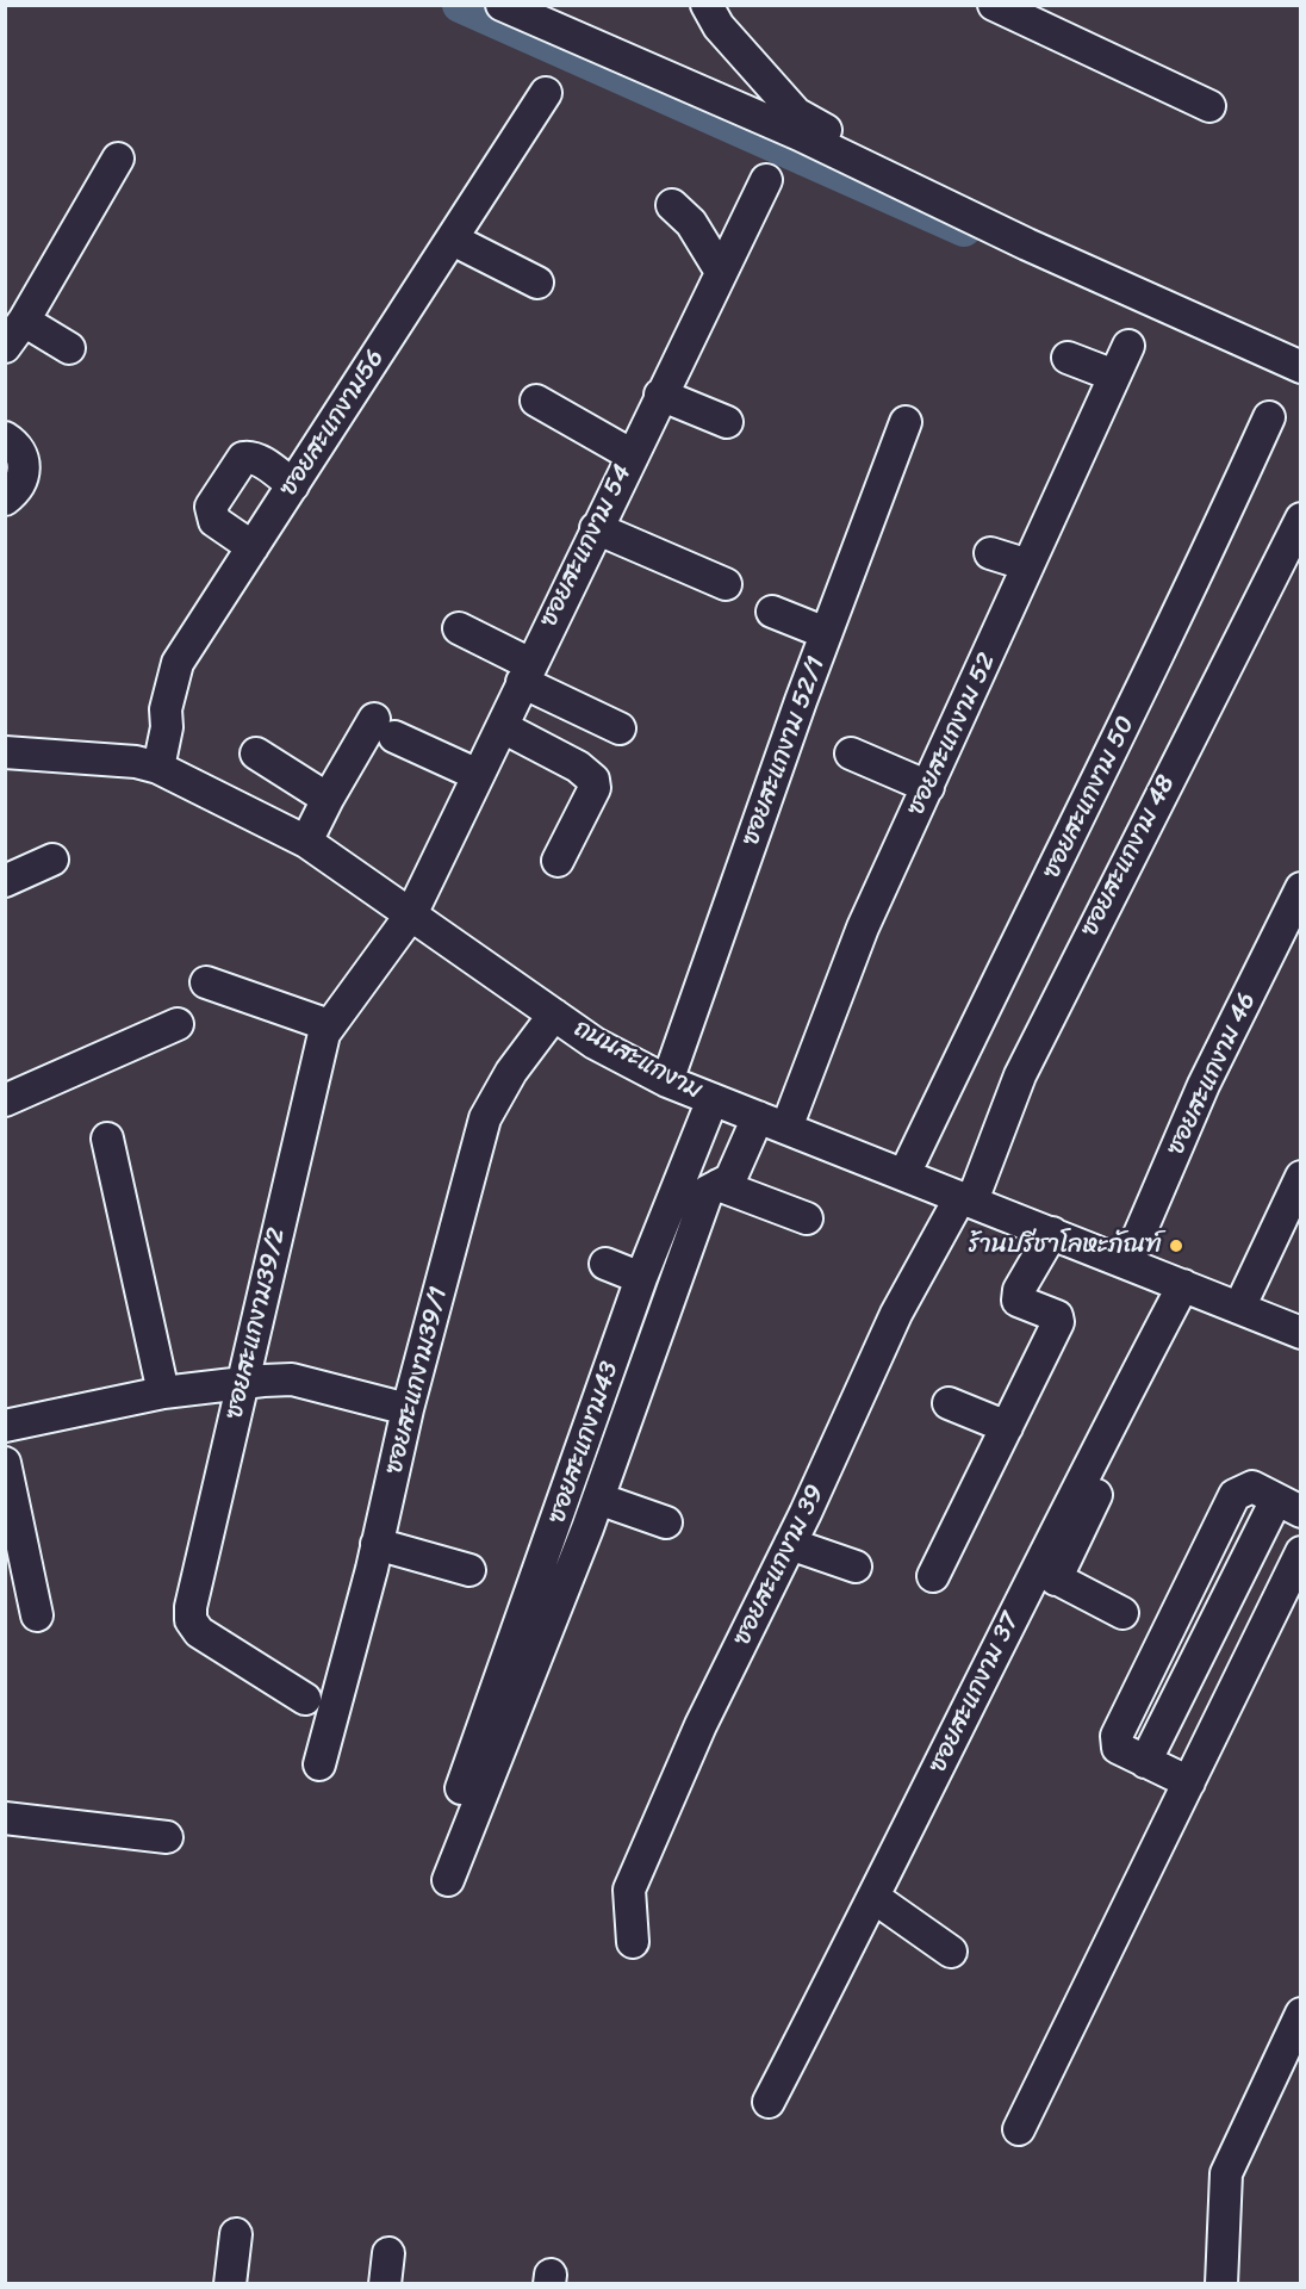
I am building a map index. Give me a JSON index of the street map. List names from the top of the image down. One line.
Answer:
{"streets":{"street":["ซอยสะแกงาม56","ซอยสะแกงาม 54","ซอยสะแกงาม 52","ซอยสะแกงาม 52/1","ซอยสะแกงาม 50","ซอยสะแกงาม 48","ถนนสะแกงาม","ซอยสะแกงาม 46","ซอยสะแกงาม39/2","ซอยสะแกงาม39/1","ซอยสะแกงาม43","ซอยสะแกงาม 39","ซอยสะแกงาม 37"]},"crossings":[["ซอยสะแกงาม56","ถนนสะแกงาม"],["ซอยสะแกงาม 54","ถนนสะแกงาม"],["ซอยสะแกงาม 54","ซอยสะแกงาม39/2"],["ซอยสะแกงาม 52","ถนนสะแกงาม"],["ซอยสะแกงาม 52/1","ถนนสะแกงาม"],["ซอยสะแกงาม 50","ถนนสะแกงาม"],["ซอยสะแกงาม 48","ถนนสะแกงาม"],["ซอยสะแกงาม 48","ซอยสะแกงาม 39"],["ถนนสะแกงาม","ซอยสะแกงาม 46"],["ถนนสะแกงาม","ซอยสะแกงาม39/2"],["ถนนสะแกงาม","ซอยสะแกงาม39/1"],["ถนนสะแกงาม","ซอยสะแกงาม43"],["ถนนสะแกงาม","ซอยสะแกงาม 39"],["ถนนสะแกงาม","ซอยสะแกงาม 37"]],"places":["ร้านปรีชาโลหะภัณฑ์"]}
